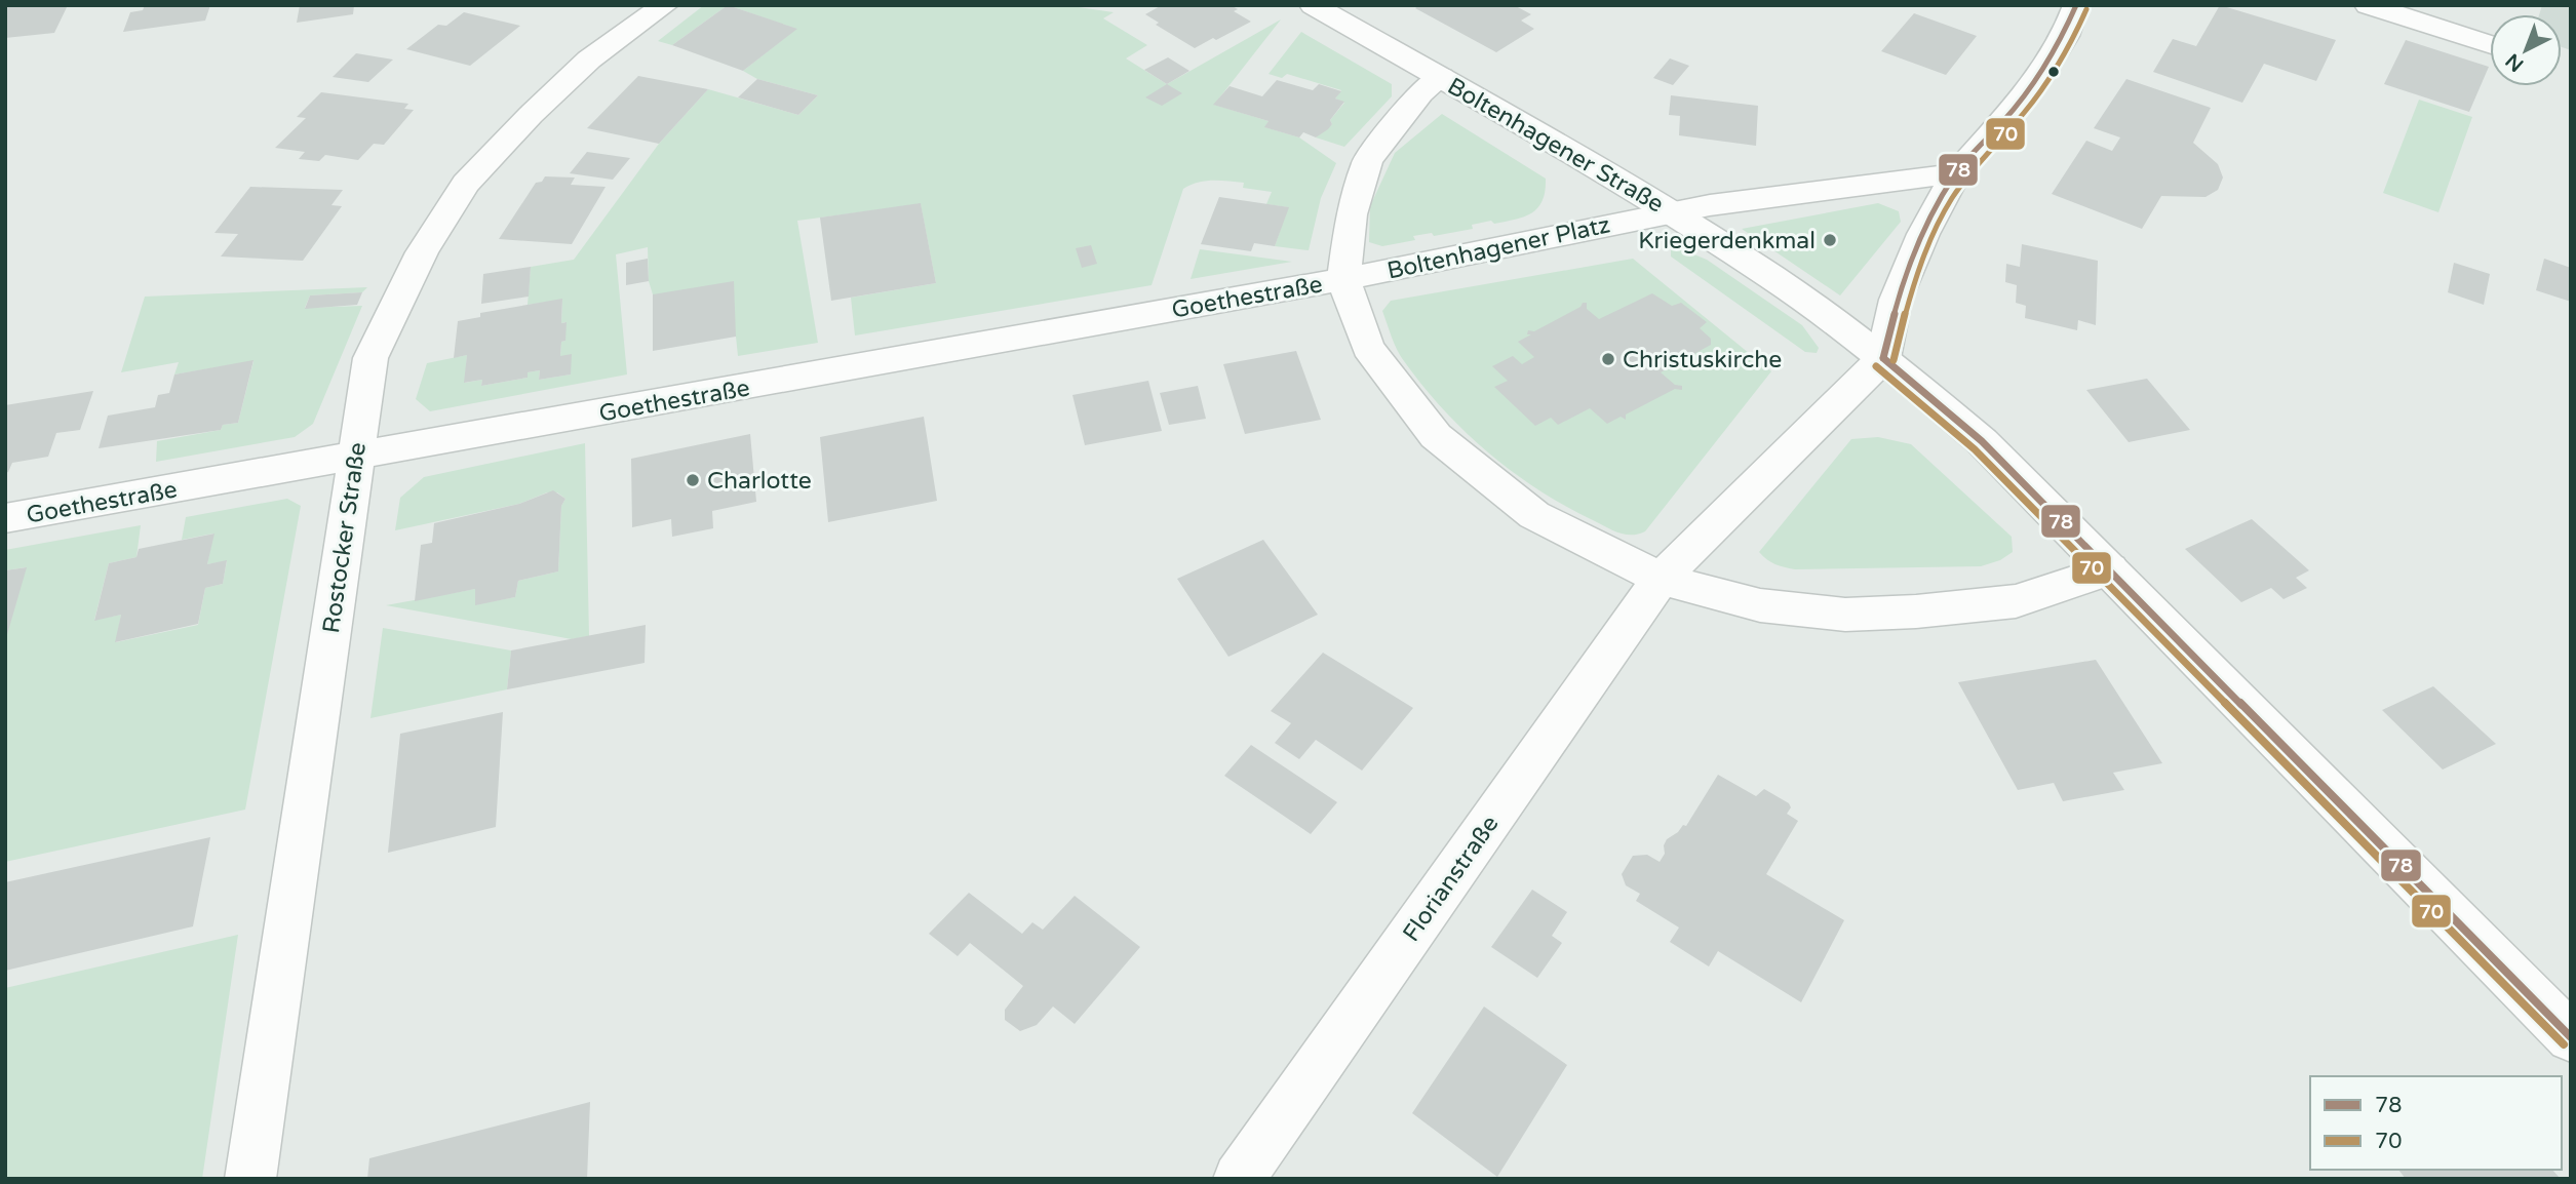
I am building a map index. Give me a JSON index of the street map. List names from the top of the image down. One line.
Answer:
{"streets":{"street":["Boltenhagener Straße","Boltenhagener Platz","Goethestraße","Rostocker Straße","Florianstraße"]},"crossings":[["Boltenhagener Straße","Boltenhagener Platz"],["Boltenhagener Platz","Goethestraße"],["Goethestraße","Rostocker Straße"]],"places":["Kriegerdenkmal","Christuskirche","Charlotte"],"lines":["transit line 78","transit line 70"],"legend":["78","70"],"north":"bottom left"}
